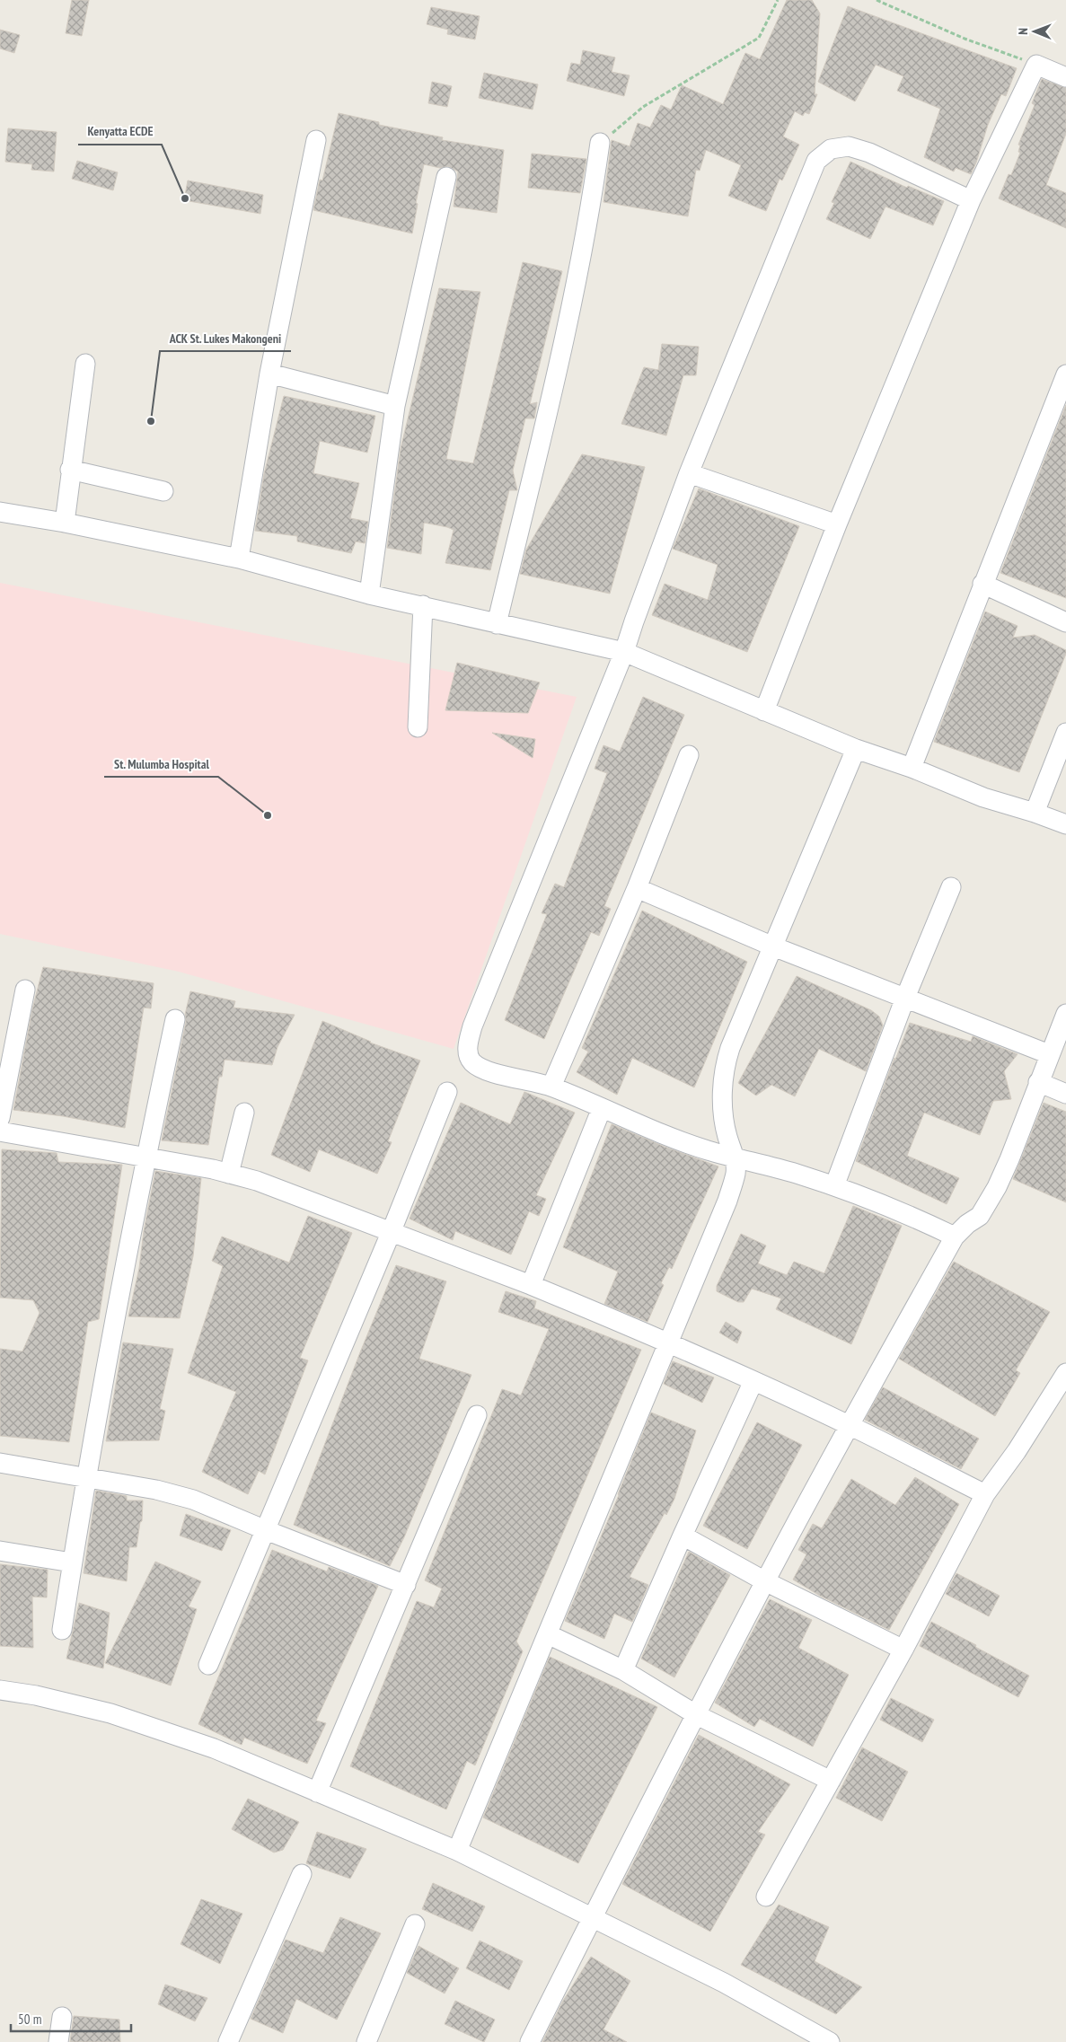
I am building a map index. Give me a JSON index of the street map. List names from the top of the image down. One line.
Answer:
{"places":["Kenyatta ECDE","ACK St. Lukes Makongeni","St. Mulumba Hospital"],"scale_bar":"50 m","north":"left"}
